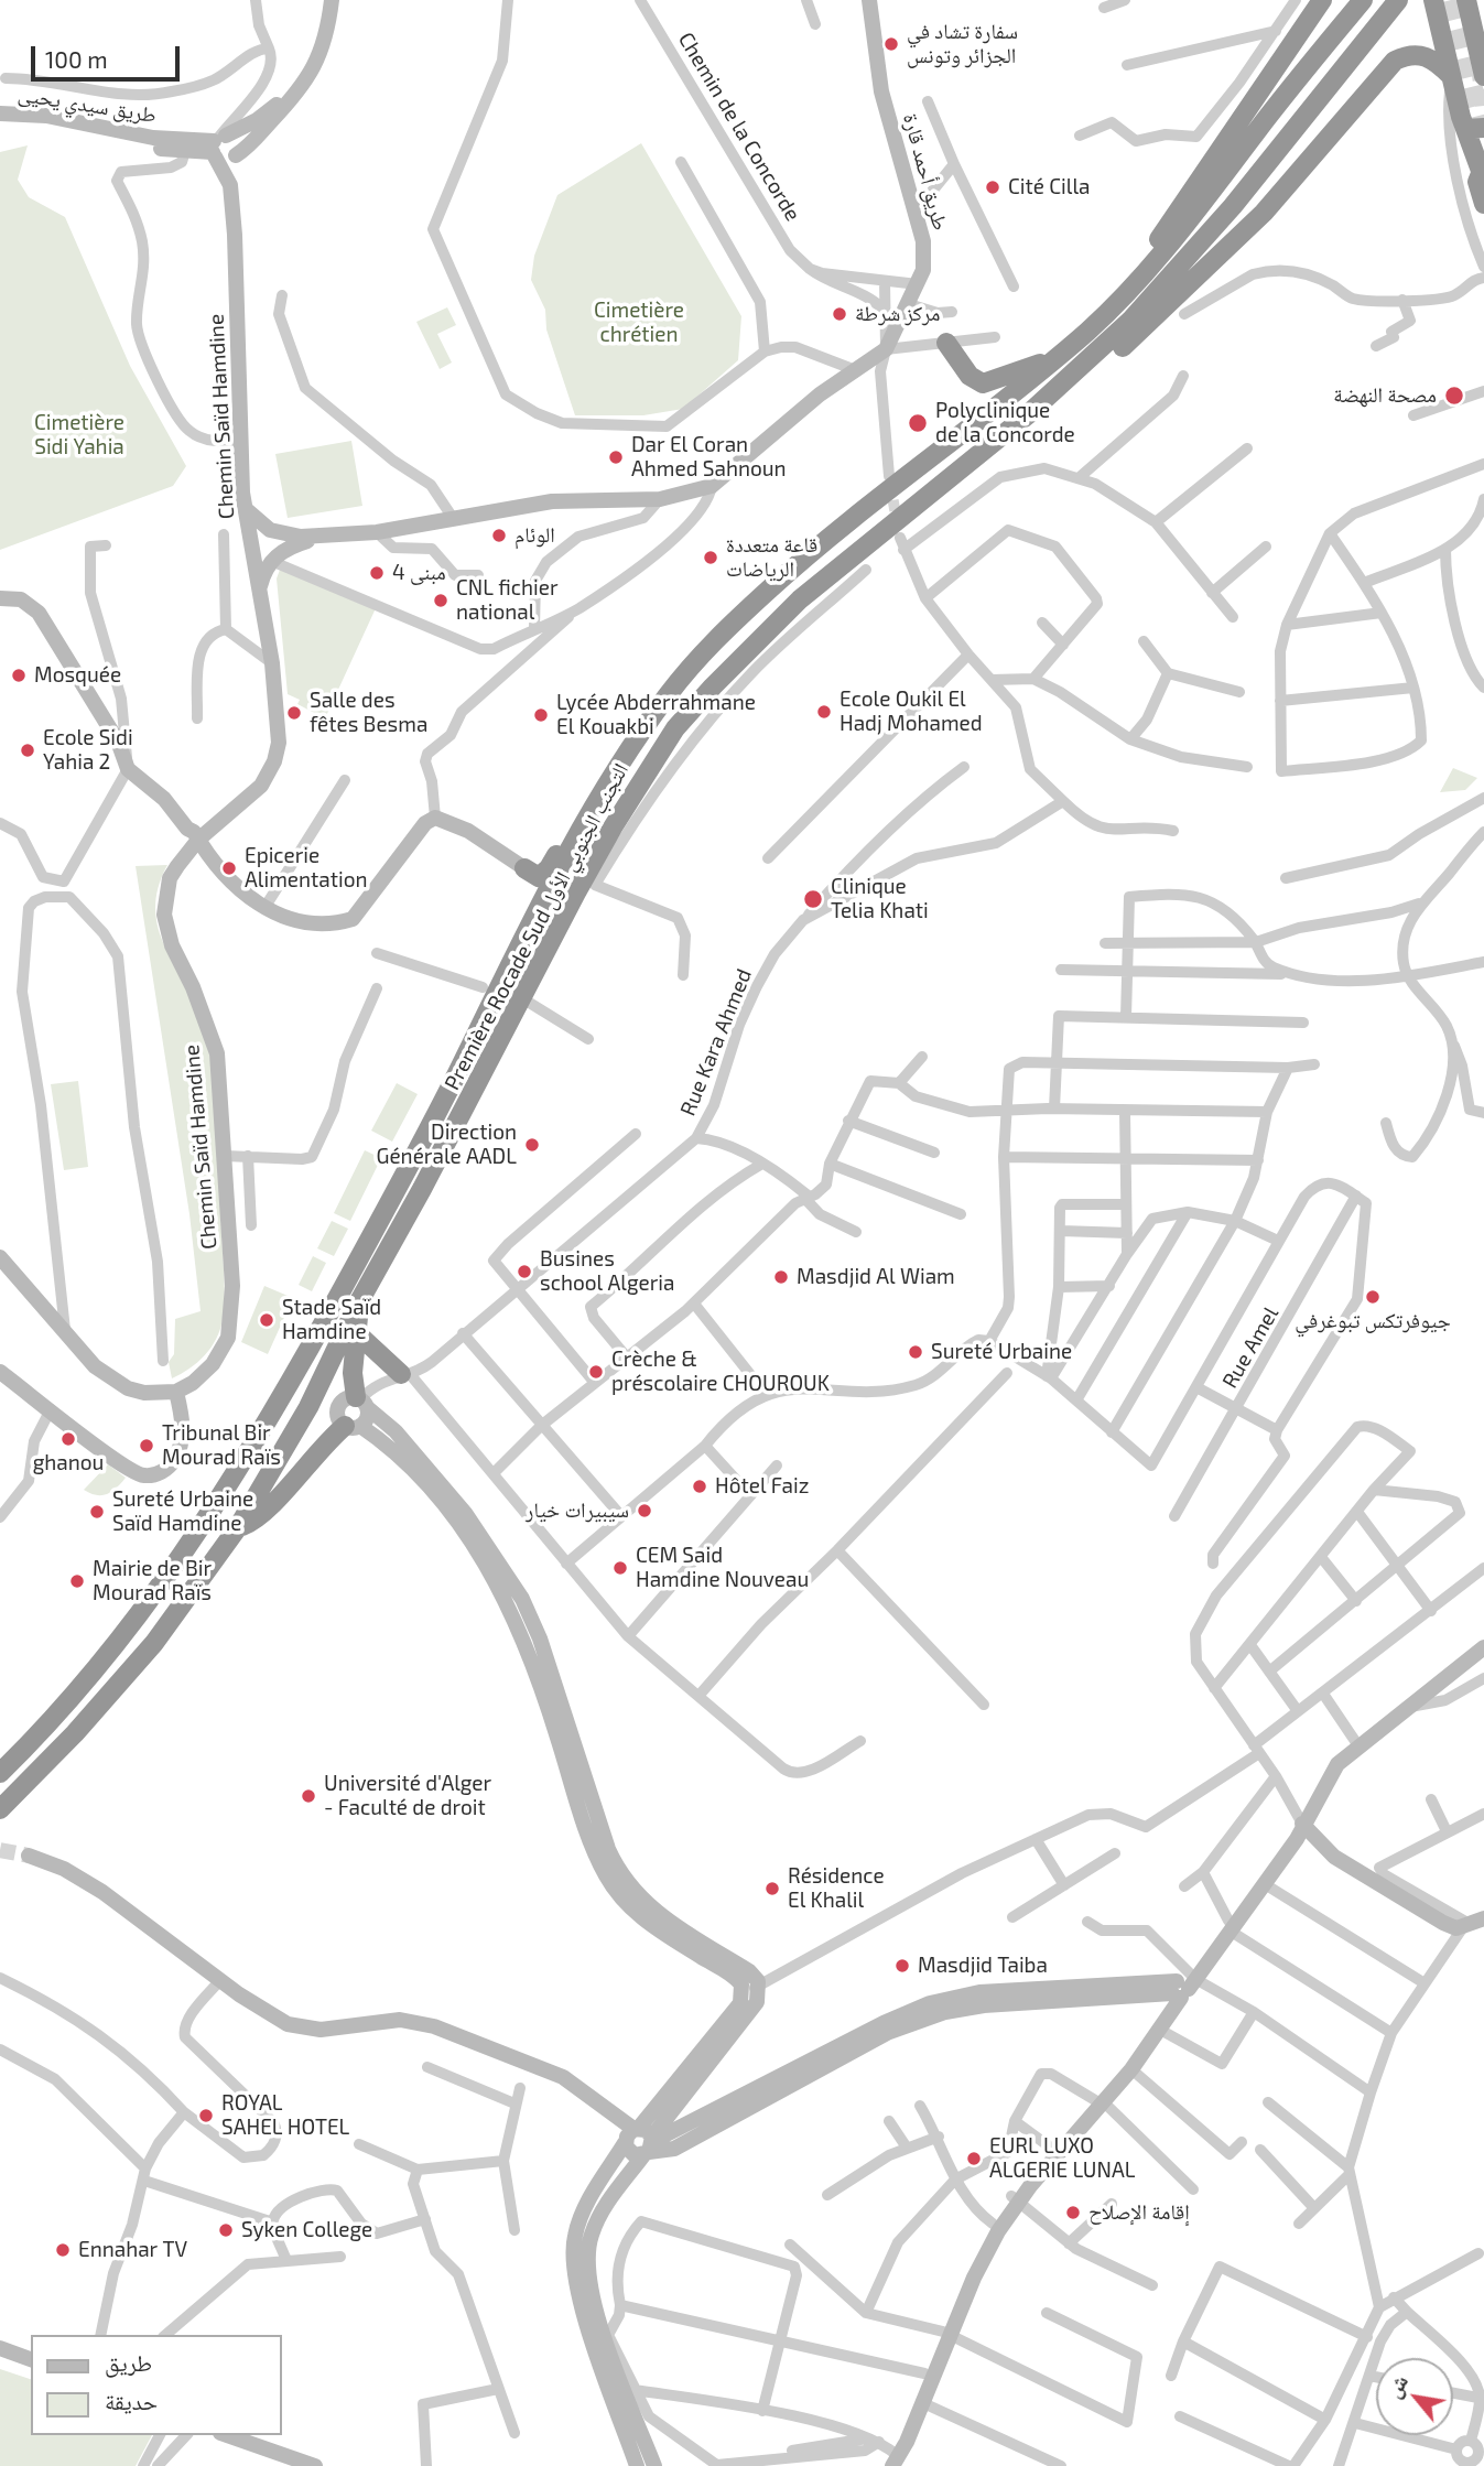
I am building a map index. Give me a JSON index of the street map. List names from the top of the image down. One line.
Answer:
{"streets":{"highway":["Première Rocade Sud التجنب الجنوبي الأول"],"street":["طريق سيدي يحيى","Chemin de la Concorde","طريق أحمد قارة","Chemin Saïd Hamdine","Rue Kara Ahmed","Rue Amel"]},"parks":["Cimetière chrétien","Cimetière Sidi Yahia"],"places":["سفارة تشاد في الجزائر وتونس","Cité Cilla","مركز شرطة","مصحة النهضة","Polyclinique de la Concorde","Dar El Coran Ahmed Sahnoun","الوئام","قاعة متعددة الرياضات","مبنى 4","CNL fichier national","Mosquée","Ecole Oukil El Hadj Mohamed","Salle des fêtes Besma","Lycée Abderrahmane El Kouakbi","Ecole Sidi Yahia 2","Epicerie Alimentation","Clinique Telia Khati","Direction Générale AADL","Busines school Algeria","Masdjid Al Wiam","جيوفرتكس تبوغرفي","Stade Saïd Hamdine","Sureté Urbaine","Crèche & préscolaire CHOUROUK","ghanou","Tribunal Bir Mourad Raïs","Hôtel Faiz","سيبيرات خيار","Sureté Urbaine Saïd Hamdine","CEM Said Hamdine Nouveau","Mairie de Bir Mourad Raïs","Université d'Alger - Faculté de droit","Résidence El Khalil","Masdjid Taiba","ROYAL SAHEL HOTEL","EURL LUXO ALGERIE LUNAL","إقامة الإصلاح","Syken College","Ennahar TV"],"legend":["طريق","حديقة"],"scale_bar":"100 m","north":"top left"}
